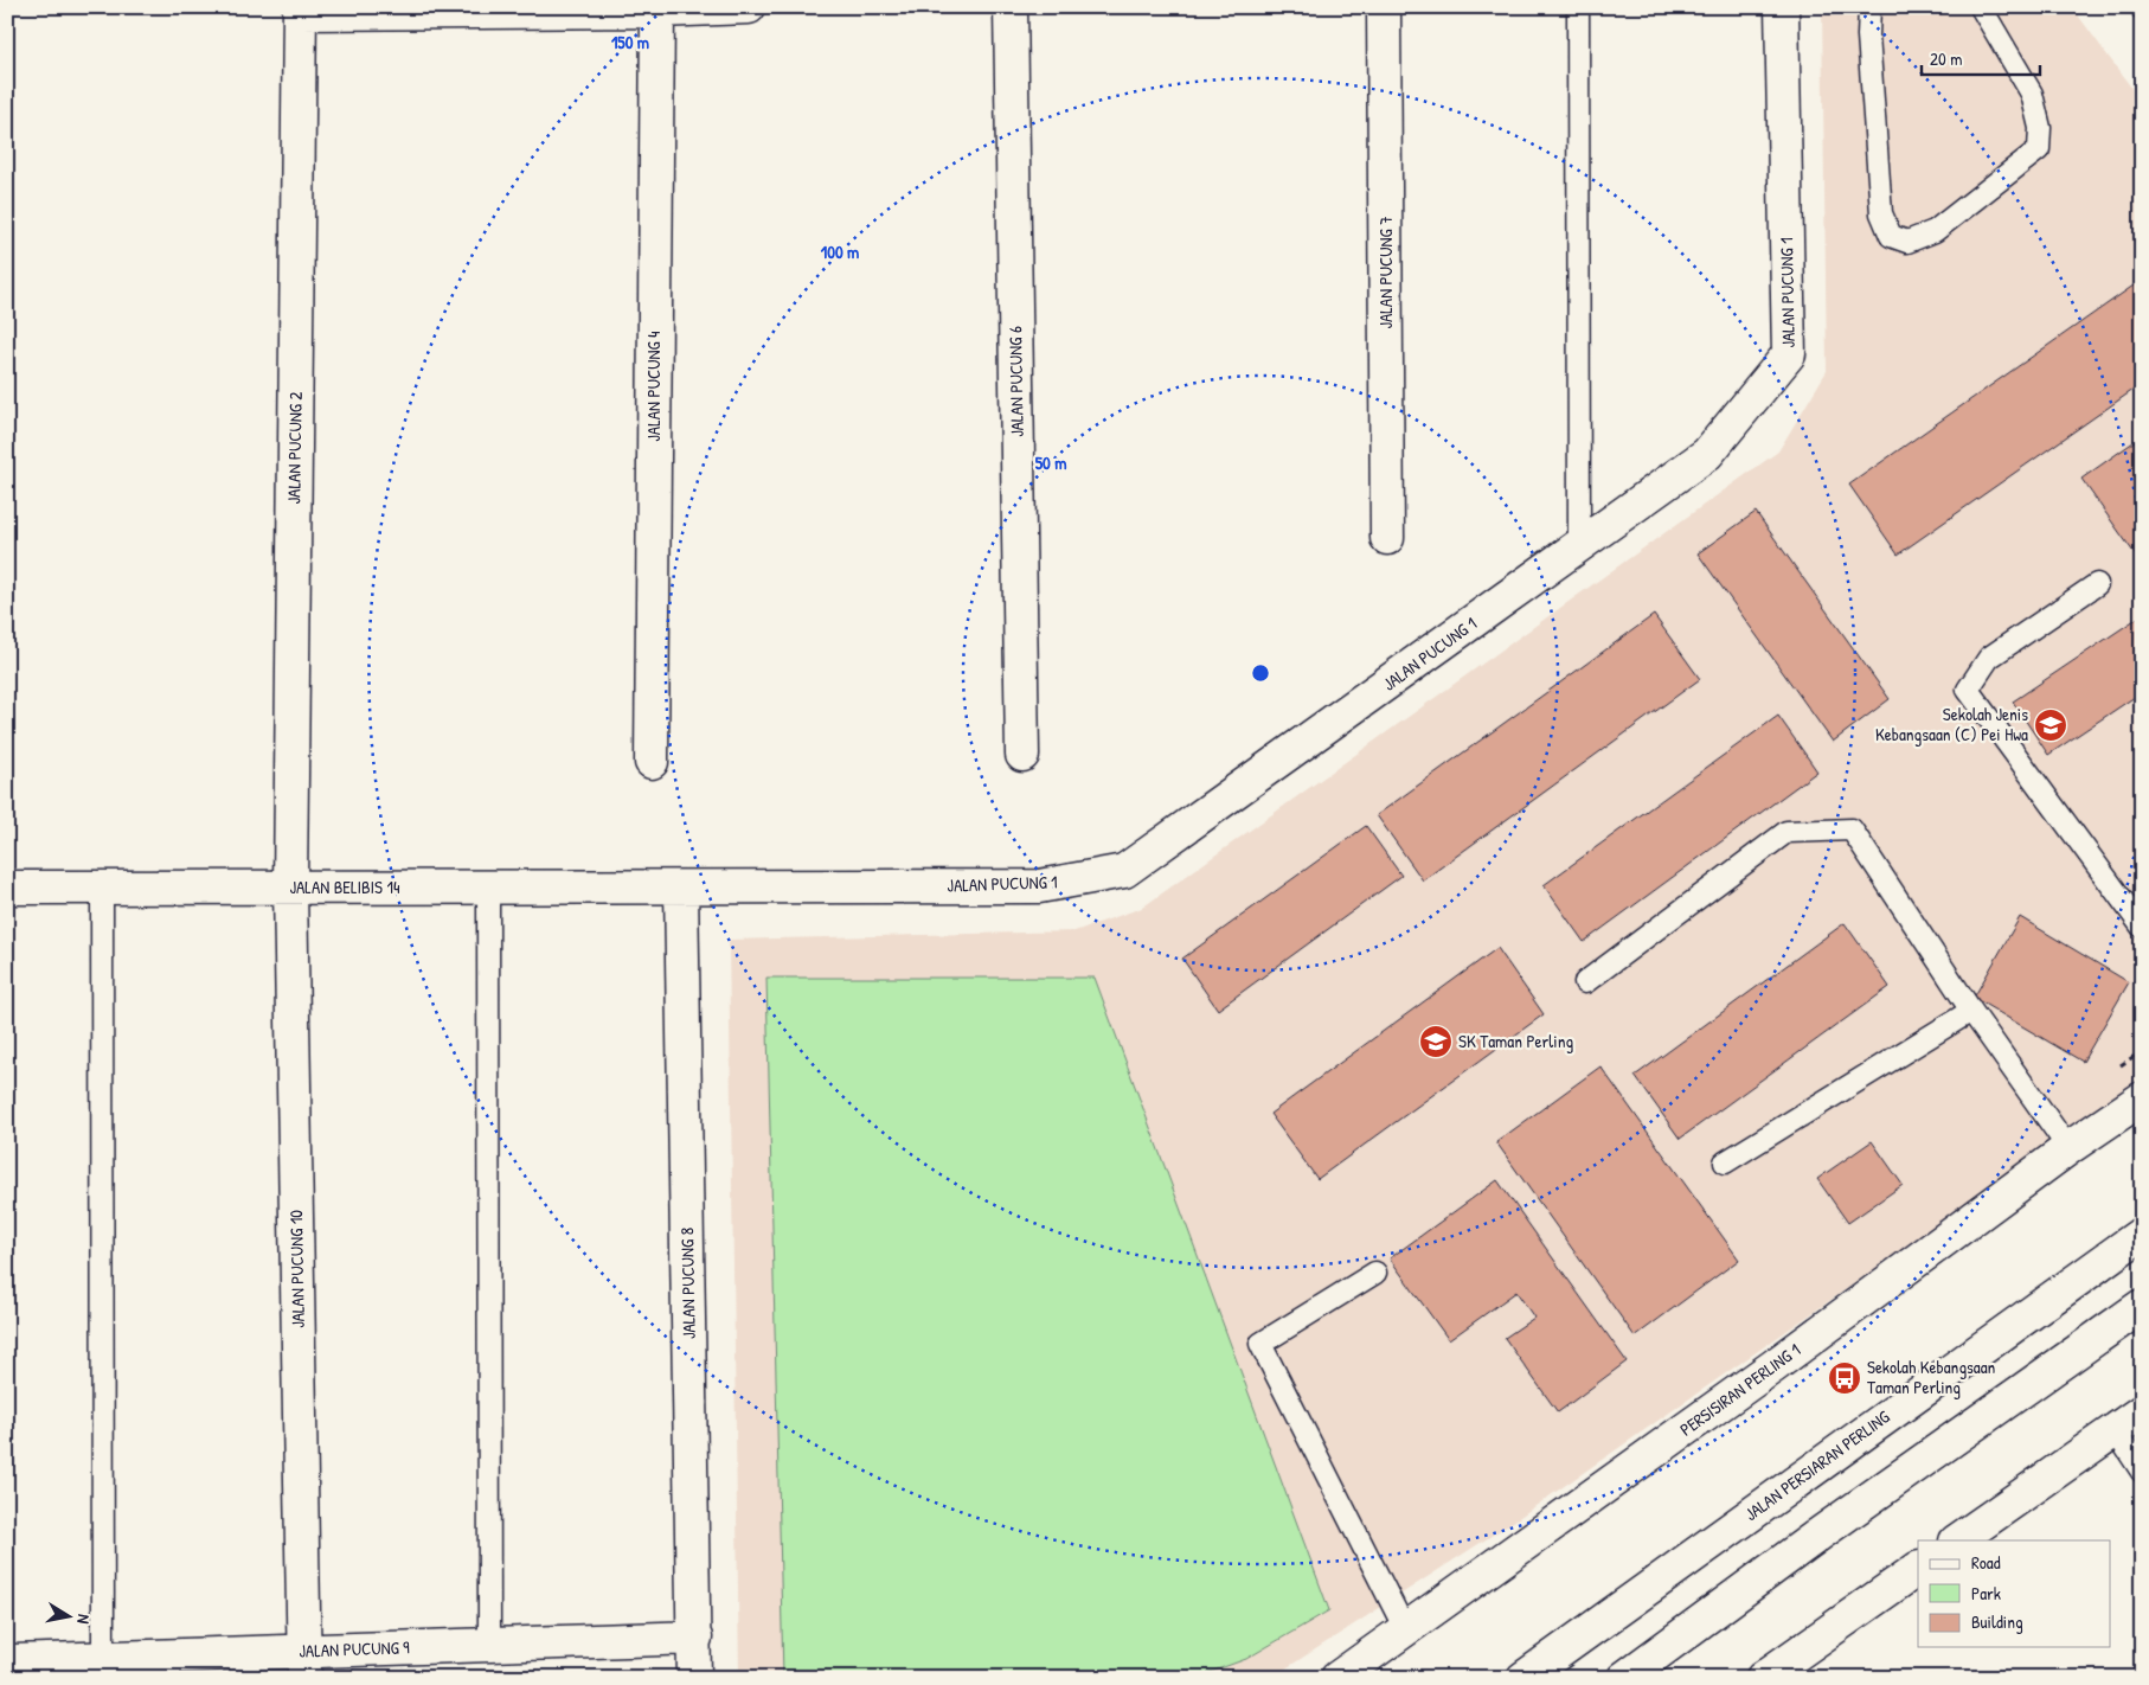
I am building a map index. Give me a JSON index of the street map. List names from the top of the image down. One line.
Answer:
{"streets":{"street":["JALAN PUCUNG 7","JALAN PUCUNG 1","JALAN PUCUNG 6","JALAN PUCUNG 4","JALAN PUCUNG 2","JALAN BELIBIS 14","JALAN PUCUNG 10","JALAN PUCUNG 8","PERSISIRAN PERLING 1","JALAN PERSIARAN PERLING","JALAN PUCUNG 9"]},"crossings":[["JALAN PUCUNG 1","JALAN BELIBIS 14"],["JALAN PUCUNG 1","JALAN PUCUNG 8"],["JALAN PUCUNG 2","JALAN BELIBIS 14"],["JALAN PUCUNG 2","JALAN PUCUNG 10"],["JALAN BELIBIS 14","JALAN PUCUNG 10"],["JALAN BELIBIS 14","JALAN PUCUNG 8"],["JALAN PUCUNG 10","JALAN PUCUNG 9"],["JALAN PUCUNG 8","JALAN PUCUNG 9"]],"places":{"school or university":["Sekolah Jenis Kebangsaan (C) Pei Hwa","SK Taman Perling"],"bus stop":["Sekolah Kebangsaan Taman Perling"]},"legend":["Road","Park","Building"],"scale_bar":"20 m","north":"right","rings":["150 m","100 m","50 m"]}
